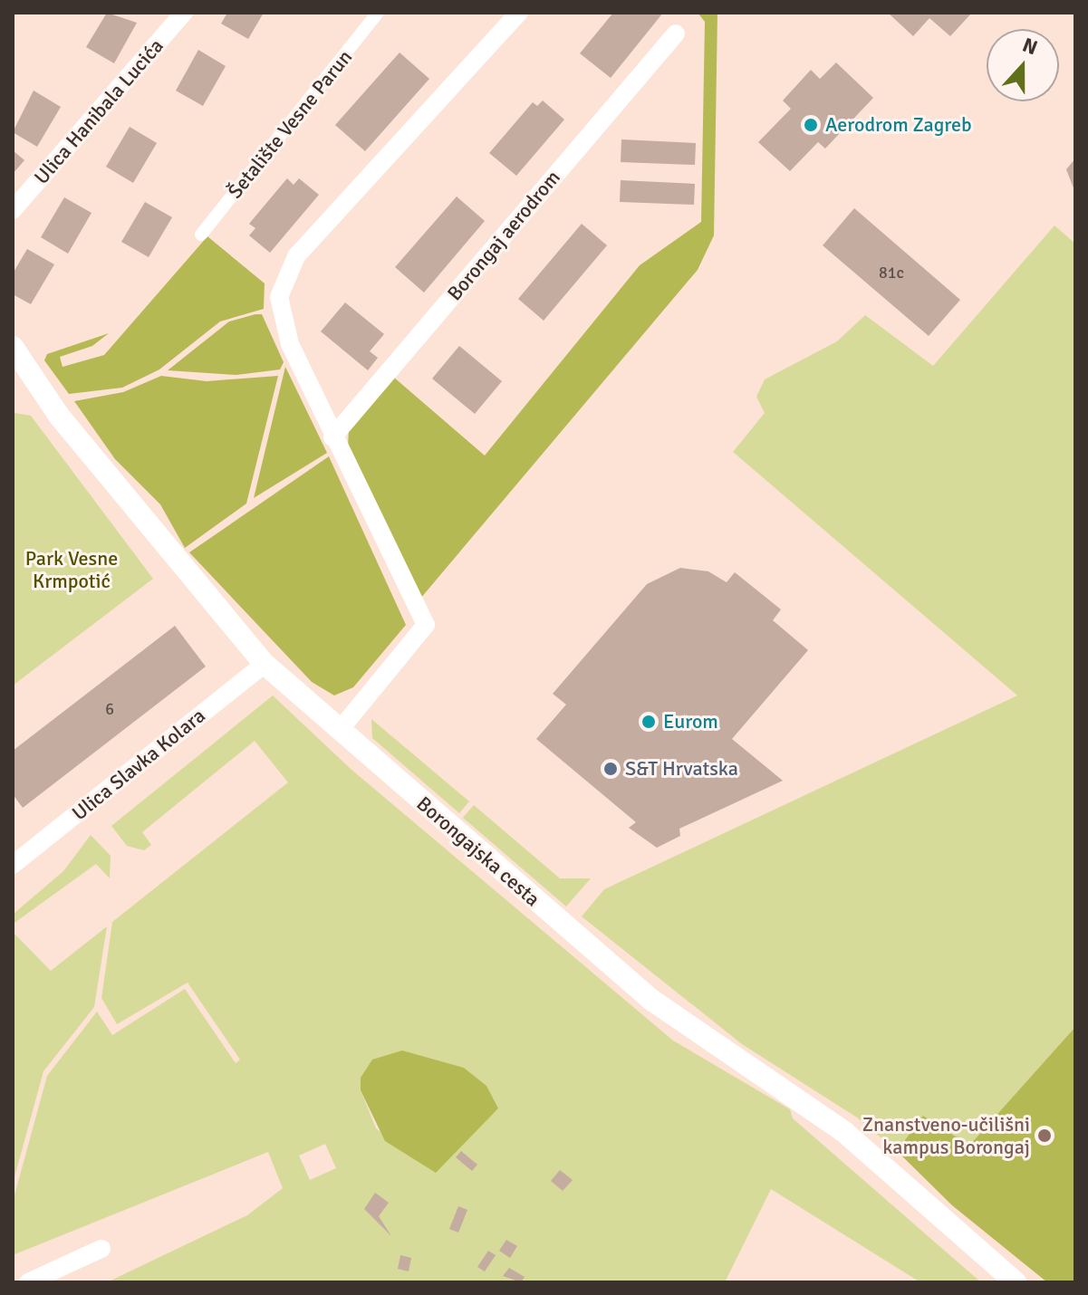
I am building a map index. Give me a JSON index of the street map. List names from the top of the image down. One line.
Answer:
{"streets":{"street":["Ulica Hanibala Lucića","Šetalište Vesne Parun","Borongaj aerodrom","Ulica Slavka Kolara","Borongajska cesta"]},"crossings":[["Ulica Slavka Kolara","Borongajska cesta"]],"parks":["Park Vesne Krmpotić"],"places":["Aerodrom Zagreb","Eurom","S&T Hrvatska","Znanstveno-učilišni kampus Borongaj"],"house_numbers":["81c","6"],"north":"top"}
